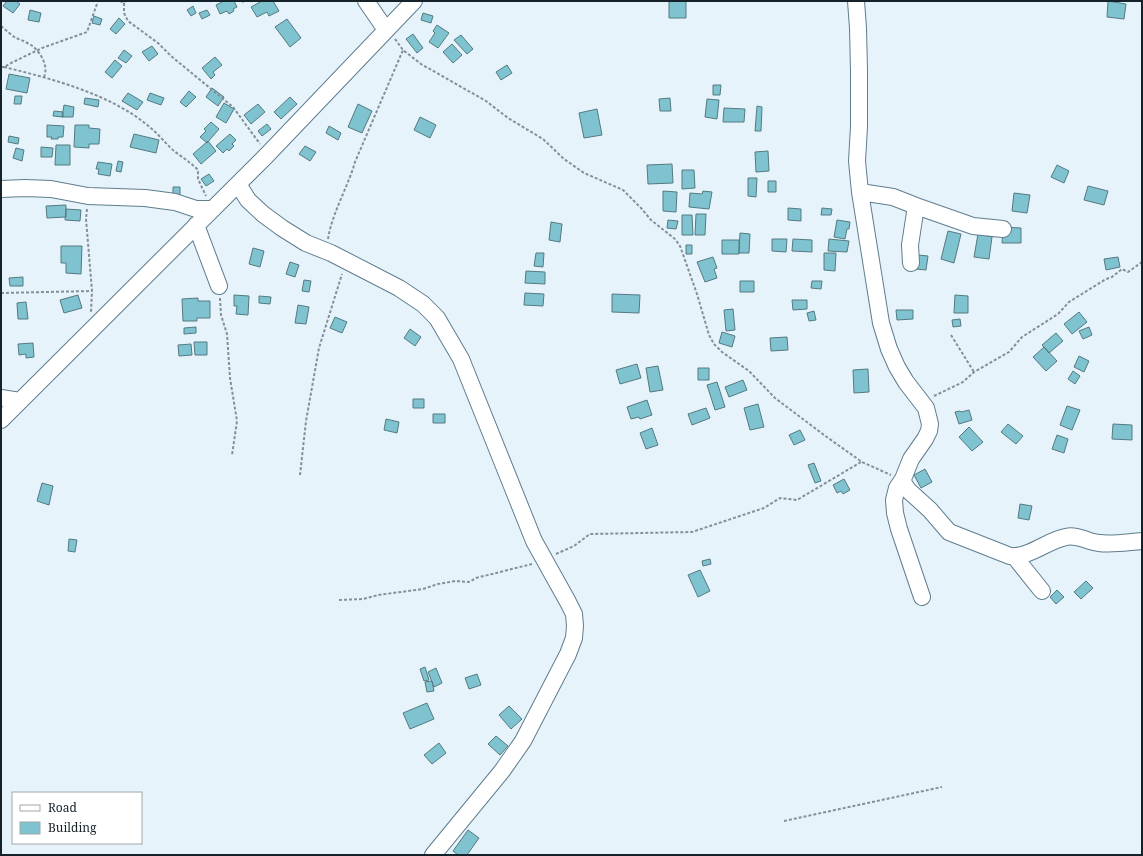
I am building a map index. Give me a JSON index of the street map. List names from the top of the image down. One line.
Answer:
{"legend":["Road","Building"]}
